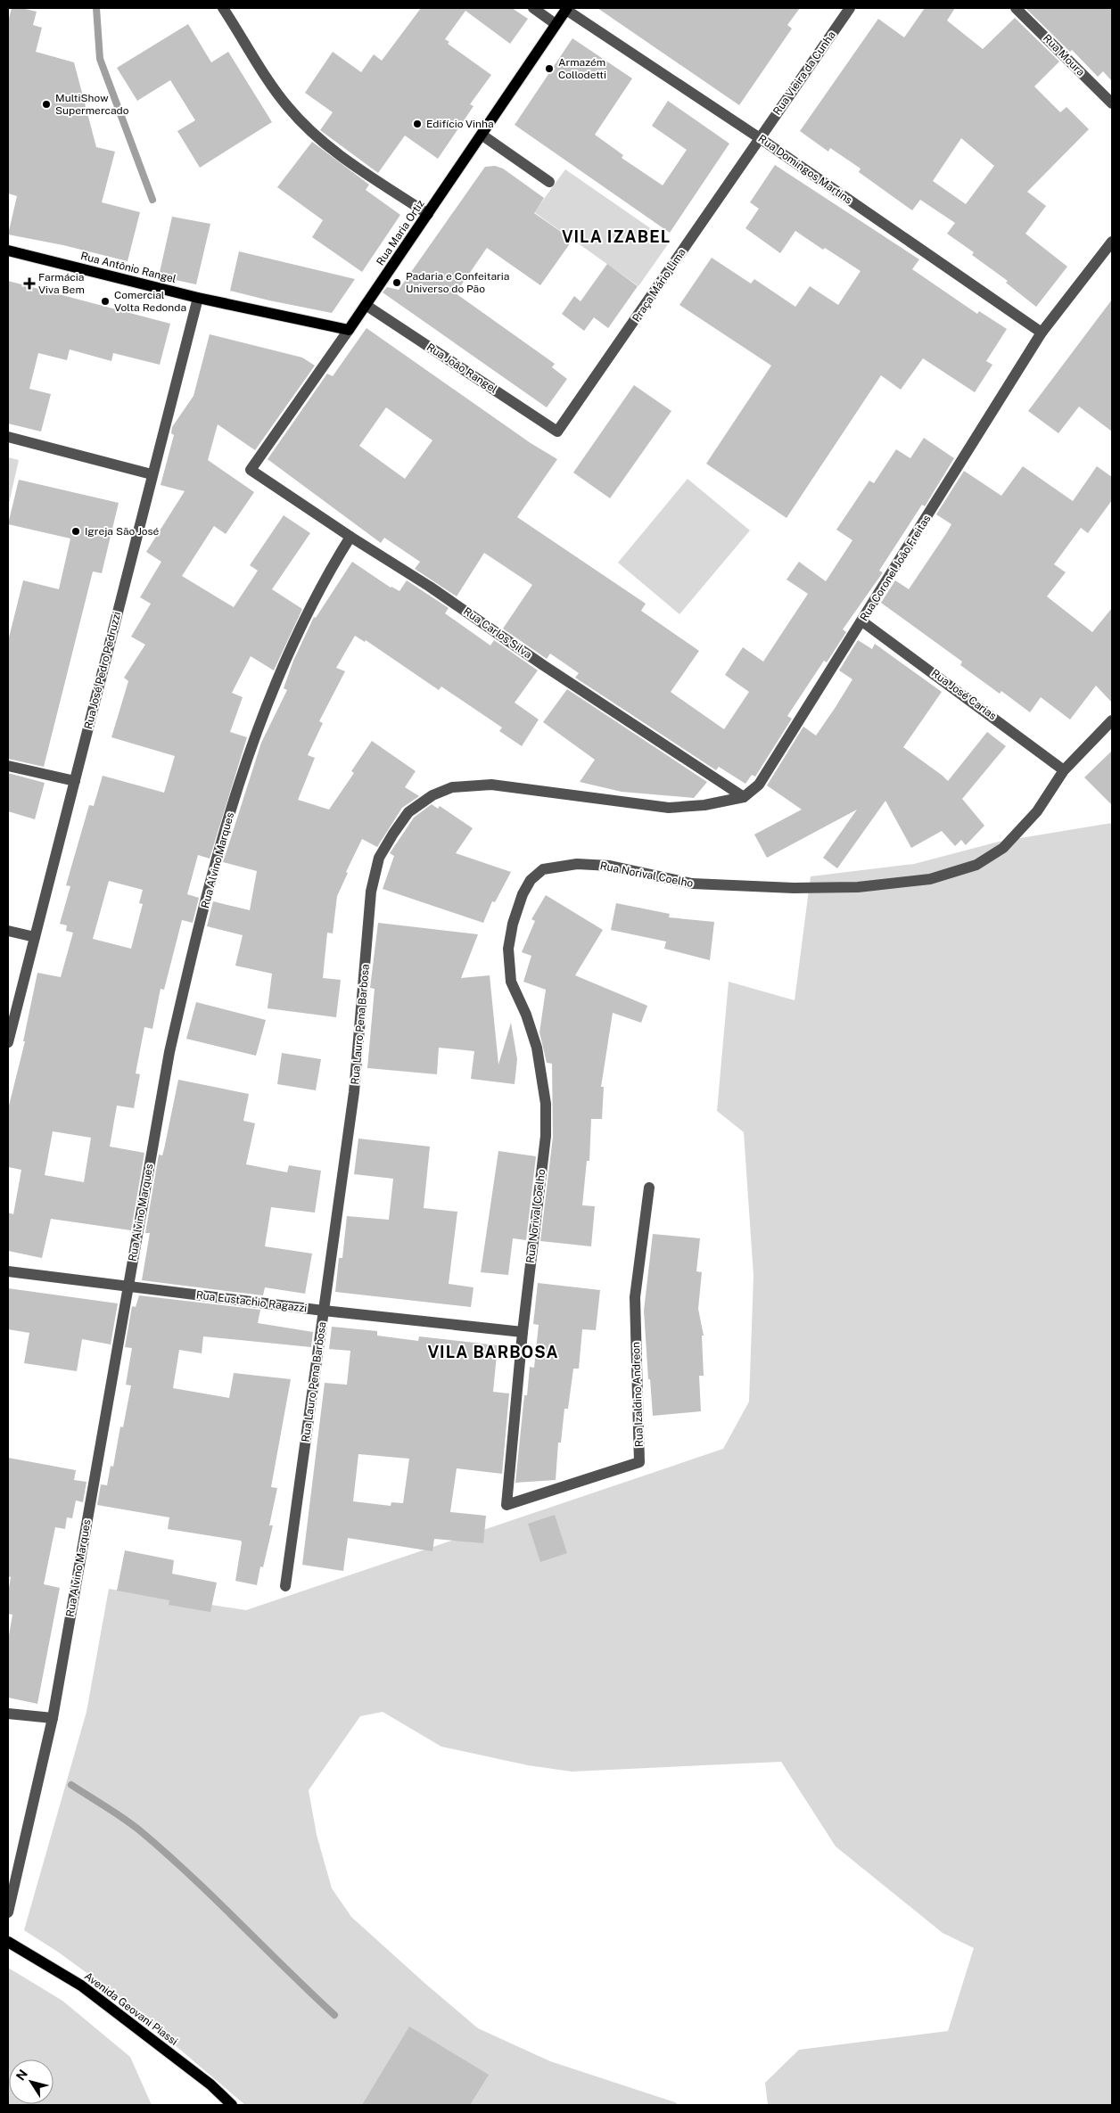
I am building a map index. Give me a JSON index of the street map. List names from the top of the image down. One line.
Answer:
{"streets":{"main road":["Rua Maria Ortiz","Rua Antônio Rangel","Avenida Geovani Piassi"],"street":["Rua Moura","Rua Vieira da Cunha","Rua Domingos Martins","Praça Mário Lima","Rua João Rangel","Rua Coronel João Freitas","Rua Carlos Silva","Rua José Pedro Pedruzzi","Rua José Carias","Rua Alvino Marques","Rua Norival Coelho","Rua Lauro Pena Barbosa","Rua Eustachio Ragazzi","Rua Izaldino Andreon"]},"crossings":[["Rua Vieira da Cunha","Rua Domingos Martins"],["Rua Vieira da Cunha","Praça Mário Lima"],["Rua Domingos Martins","Rua Maria Ortiz"],["Rua Domingos Martins","Praça Mário Lima"],["Rua Domingos Martins","Rua Coronel João Freitas"],["Rua Maria Ortiz","Rua Antônio Rangel"],["Rua Maria Ortiz","Rua João Rangel"],["Rua Maria Ortiz","Rua Carlos Silva"],["Rua Antônio Rangel","Rua José Pedro Pedruzzi"],["Praça Mário Lima","Rua João Rangel"],["Rua Coronel João Freitas","Rua Carlos Silva"],["Rua Coronel João Freitas","Rua José Carias"],["Rua Coronel João Freitas","Rua Lauro Pena Barbosa"],["Rua Carlos Silva","Rua Alvino Marques"],["Rua Carlos Silva","Rua Lauro Pena Barbosa"],["Rua José Carias","Rua Norival Coelho"],["Rua Alvino Marques","Rua Eustachio Ragazzi"],["Rua Norival Coelho","Rua Eustachio Ragazzi"],["Rua Norival Coelho","Rua Izaldino Andreon"],["Rua Lauro Pena Barbosa","Rua Eustachio Ragazzi"]],"districts":["VILA IZABEL","VILA BARBOSA"],"places":{"other":["Armazém Collodetti","MultiShow Supermercado","Edifício Vinha","Padaria e Confeitaria Universo do Pão","Comercial Volta Redonda","Igreja São José"],"health":["Farmácia Viva Bem"]},"north":"top left"}
